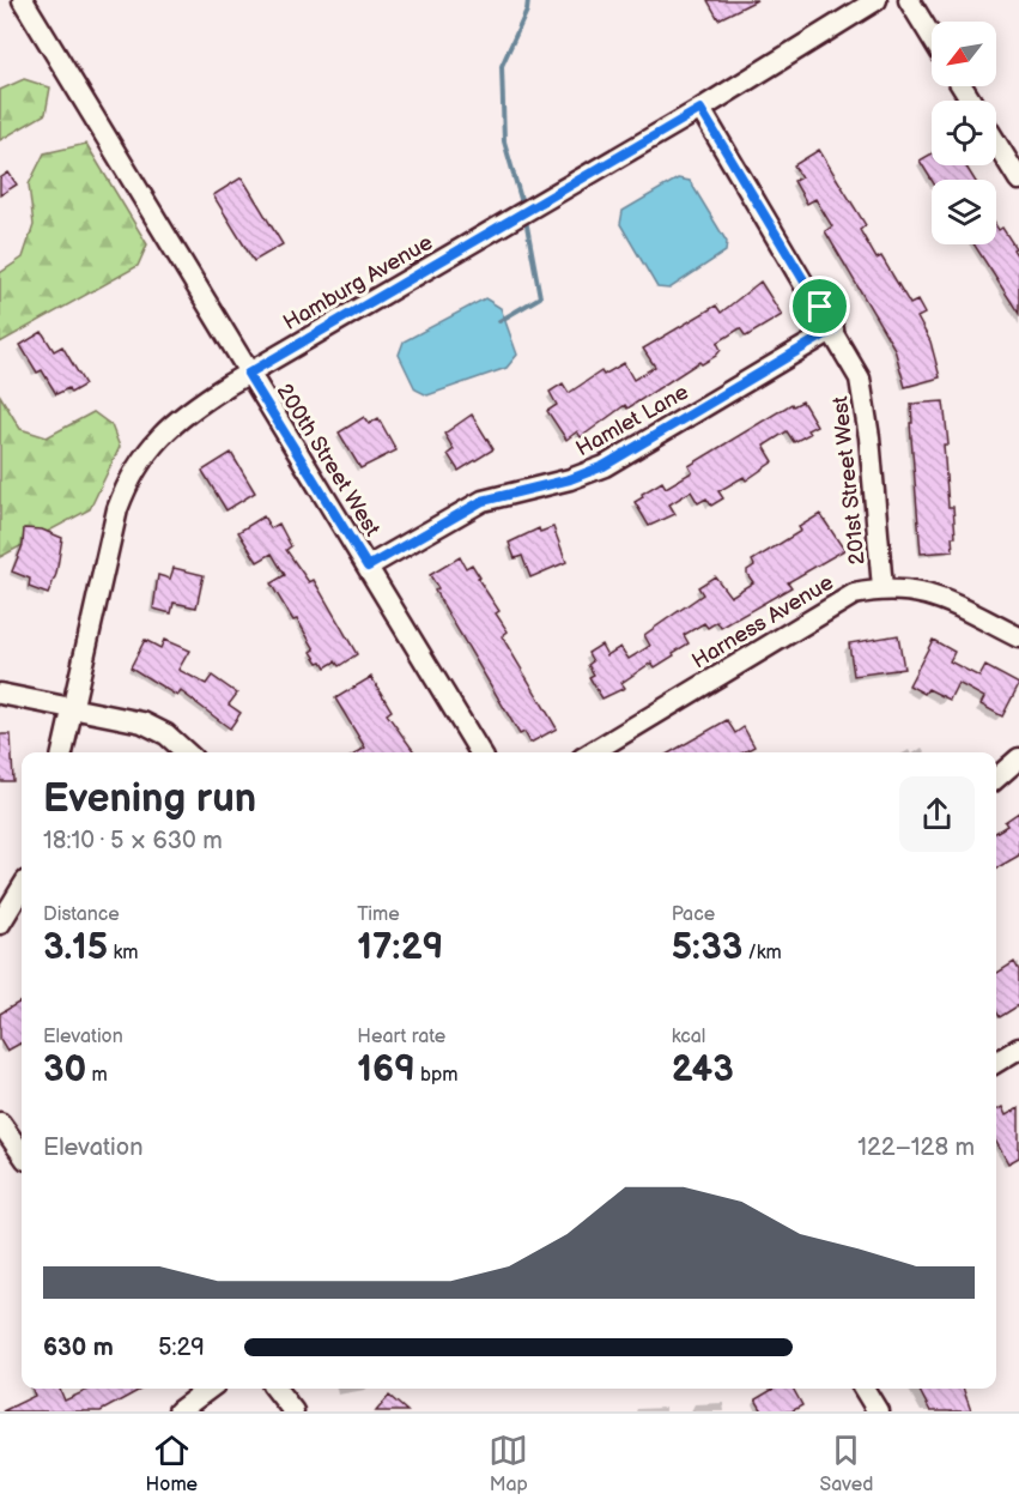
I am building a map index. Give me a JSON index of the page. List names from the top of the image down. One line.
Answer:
{"streets":{"street":["Hamburg Avenue","Hamlet Lane","200th Street West","201st Street West","Harness Avenue"]},"crossings":[["Hamburg Avenue","200th Street West"],["Hamburg Avenue","201st Street West"],["Hamlet Lane","200th Street West"],["Hamlet Lane","201st Street West"],["201st Street West","Harness Avenue"]],"north":"bottom left","page":{"heading":["Evening run","18:10 · 5 × 630 m"],"stats":[["Distance","3.15 km"],["Time","17:29"],["Pace","5:33 /km"],["Elevation","30 m"],["Heart rate","169 bpm"],["kcal","243"]],"chart":["Elevation","122–128 m"],"list":[{"name":"630 m","note":"5:29"}],"tabs":["Home","Map","Saved"]}}
